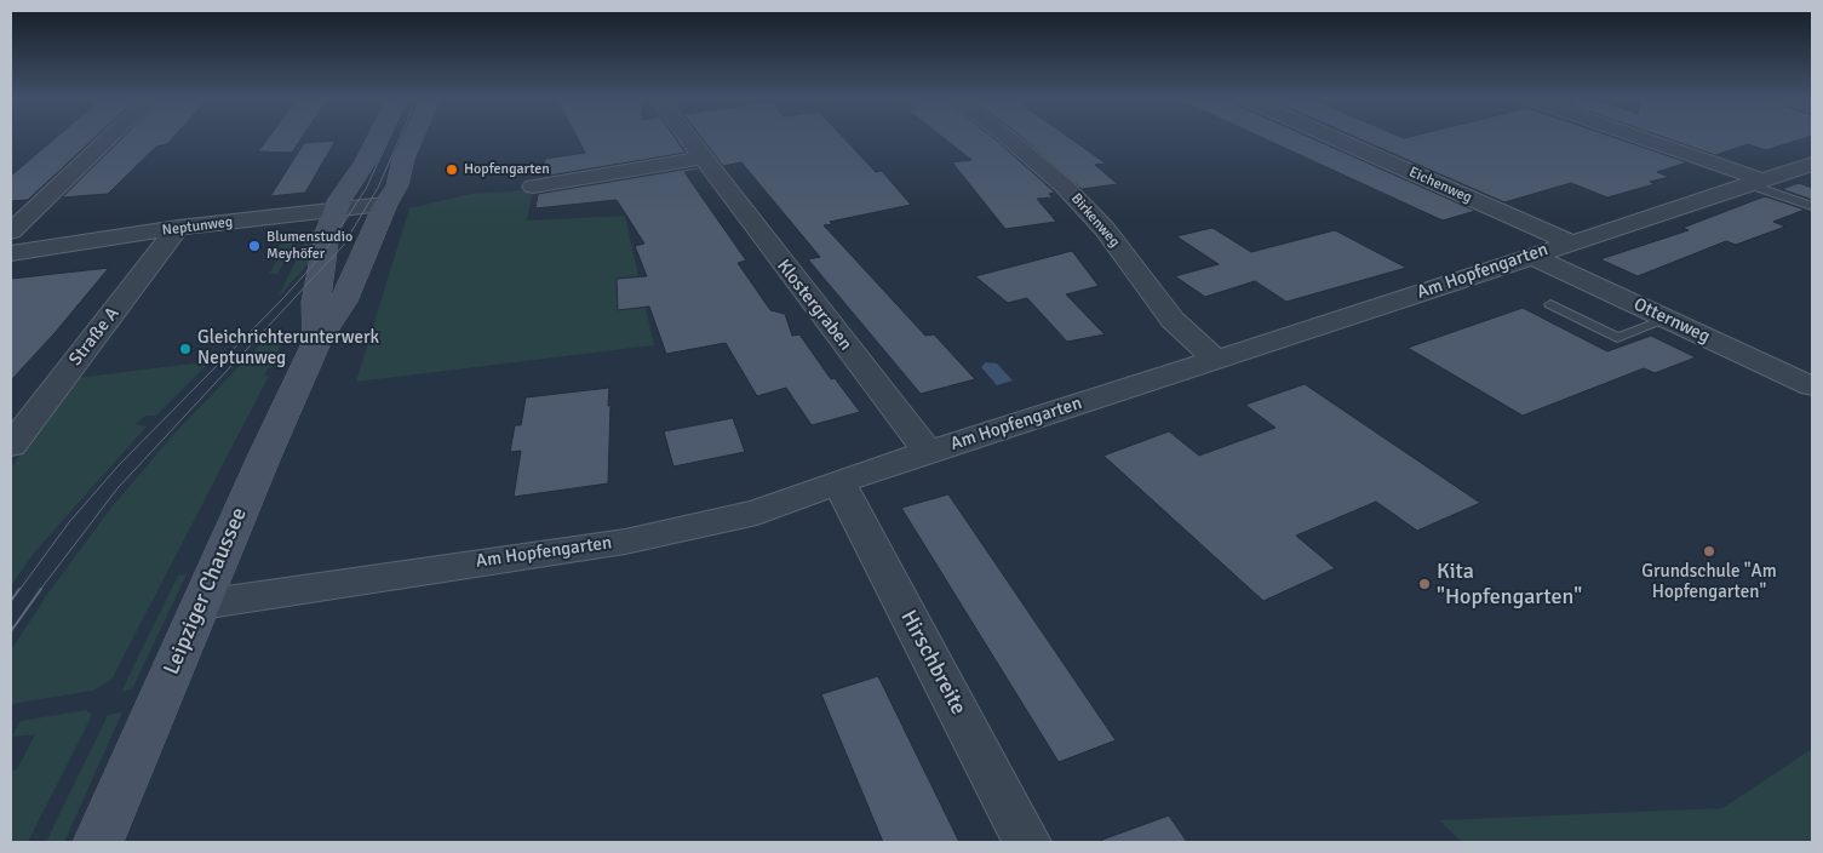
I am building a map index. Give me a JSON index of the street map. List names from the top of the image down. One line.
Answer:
{"streets":{"main road":["Leipziger Chaussee"],"street":["Eichenweg","Birkenweg","Neptunweg","Am Hopfengarten","Klostergraben","Otternweg","Straße A","Hirschbreite"]},"crossings":[["Eichenweg","Am Hopfengarten"],["Birkenweg","Am Hopfengarten"],["Neptunweg","Straße A"],["Neptunweg","Leipziger Chaussee"],["Am Hopfengarten","Klostergraben"],["Am Hopfengarten","Otternweg"],["Am Hopfengarten","Leipziger Chaussee"],["Am Hopfengarten","Hirschbreite"]],"places":["Hopfengarten","Blumenstudio Meyhöfer","Gleichrichterunterwerk Neptunweg","Grundschule \"Am Hopfengarten\"","Kita \"Hopfengarten\""]}
